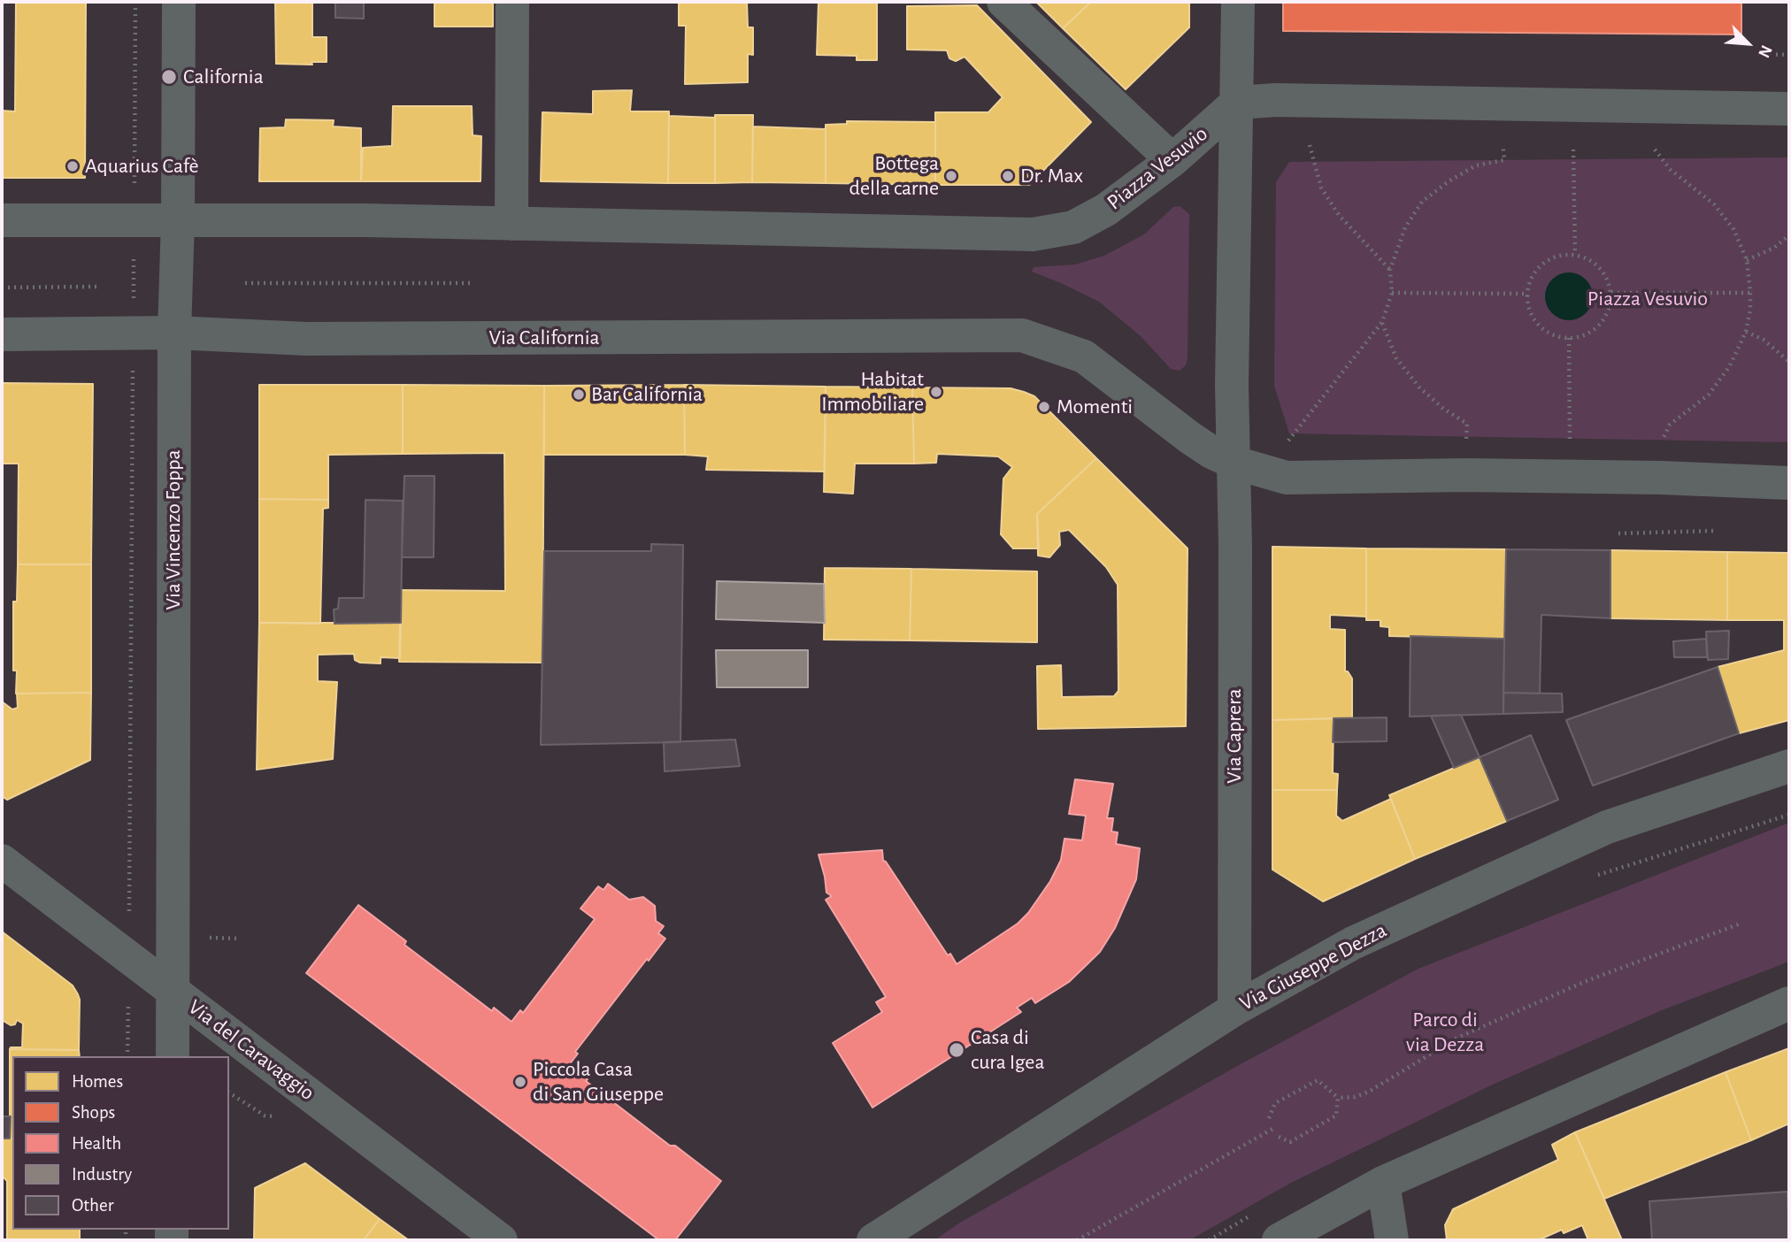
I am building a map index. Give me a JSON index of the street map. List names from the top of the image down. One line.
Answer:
{"streets":{"street":["Piazza Vesuvio","Via California","Via Vincenzo Foppa","Via Caprera","Via Giuseppe Dezza","Via del Caravaggio"]},"crossings":[["Piazza Vesuvio","Via California"],["Piazza Vesuvio","Via Caprera"],["Via California","Via Vincenzo Foppa"],["Via California","Via Caprera"],["Via Vincenzo Foppa","Via del Caravaggio"],["Via Caprera","Via Giuseppe Dezza"]],"parks":["Piazza Vesuvio","Parco di via Dezza"],"places":["California","Aquarius Cafè","Bottega della carne","Dr. Max","Habitat Immobiliare","Bar California","Momenti","Casa di cura Igea","Piccola Casa di San Giuseppe"],"legend":["Homes","Shops","Health","Industry","Other"],"north":"bottom right"}
